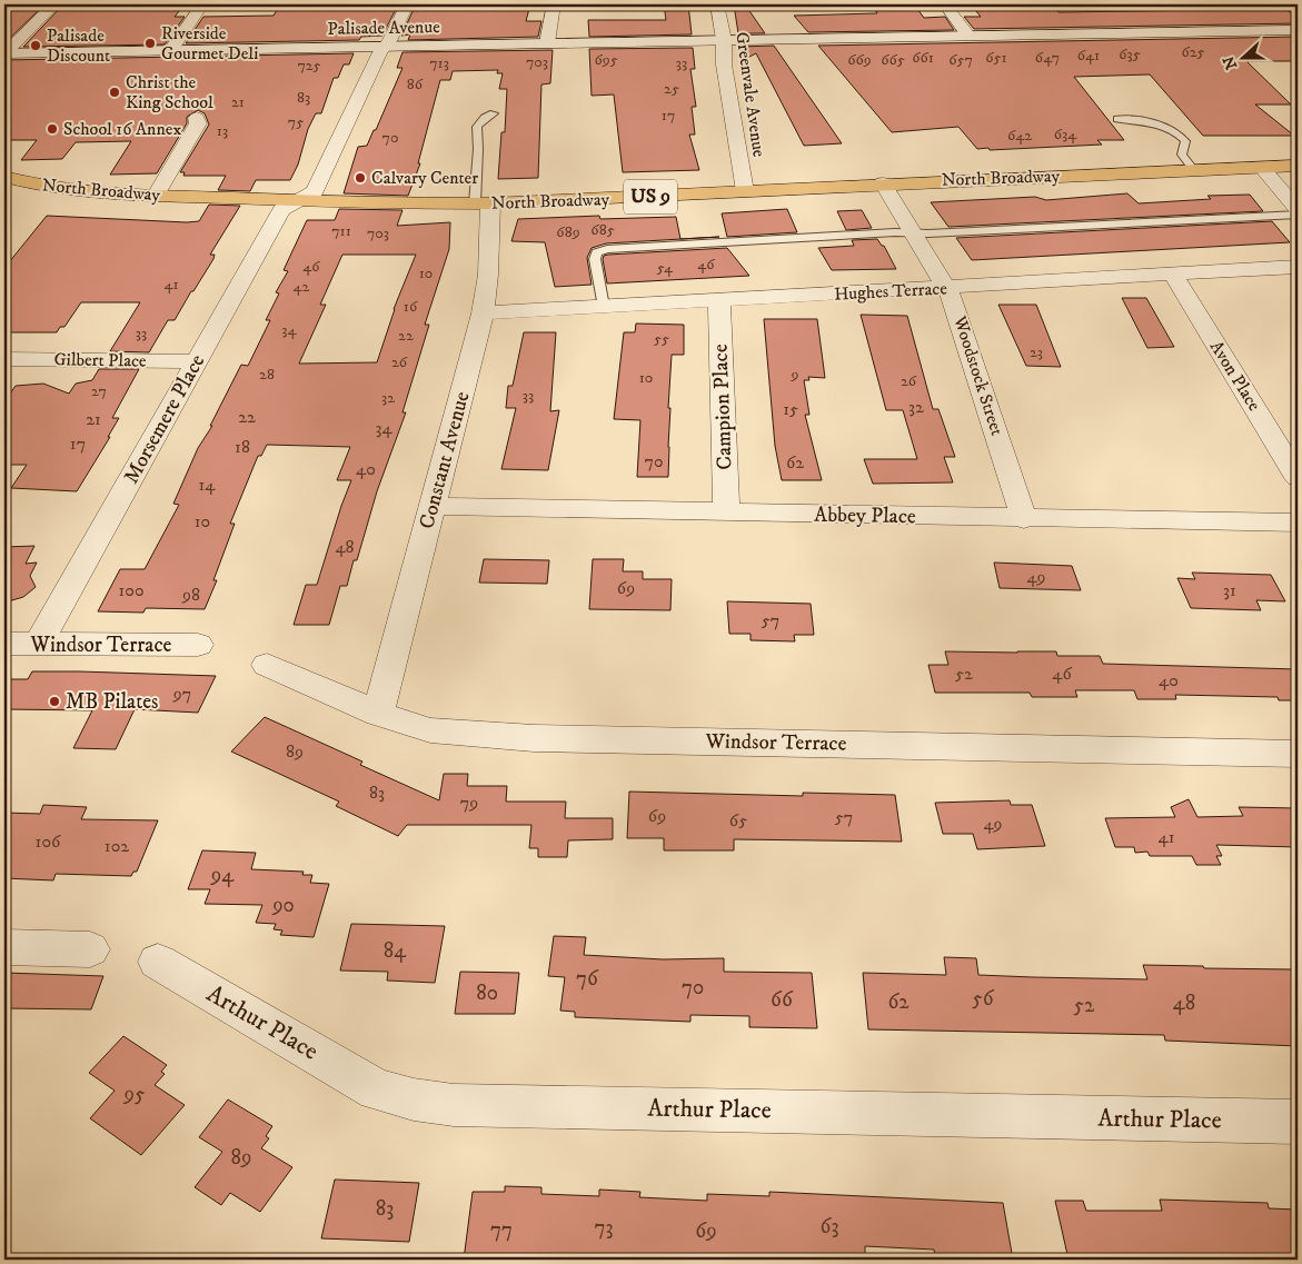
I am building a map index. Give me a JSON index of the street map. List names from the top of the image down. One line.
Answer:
{"streets":{"main road":["North Broadway","US 9"],"street":["Palisade Avenue","Greenvale Avenue","Hughes Terrace","Gilbert Place","Woodstock Street","Avon Place","Campion Place","Morsemere Place","Constant Avenue","Abbey Place","Windsor Terrace","Arthur Place"]},"crossings":[["Palisade Avenue","Greenvale Avenue"],["Palisade Avenue","Morsemere Place"],["Greenvale Avenue","North Broadway"],["North Broadway","Woodstock Street"],["North Broadway","Morsemere Place"],["North Broadway","Constant Avenue"],["Hughes Terrace","Woodstock Street"],["Hughes Terrace","Avon Place"],["Hughes Terrace","Campion Place"],["Hughes Terrace","Constant Avenue"],["Gilbert Place","Morsemere Place"],["Woodstock Street","Abbey Place"],["Campion Place","Abbey Place"],["Morsemere Place","Windsor Terrace"],["Constant Avenue","Abbey Place"],["Constant Avenue","Windsor Terrace"]],"places":["Riverside Gourmet Deli","Palisade Discount","Christ the King School","School 16 Annex","Calvary Center","MB Pilates"],"house_numbers":["625","635","641","661","651","647","695","669","665","657","703","713","33","725","86","25","83","21","17","75","13","634","642","70","685","711","689","703","46","46","54","10","41","42","16","34","33","22","55","23","26","28","9","10","26","27","33","32","32","15","22","21","34","17","18","70","62","40","14","10","48","49","69","100","31","98","57","52","46","40","97","89","83","79","69","57","65","49","41","106","102","94","90","84","76","70","80","56","66","62","48","52","95","89","83","63","73","77","69"],"north":"left"}
